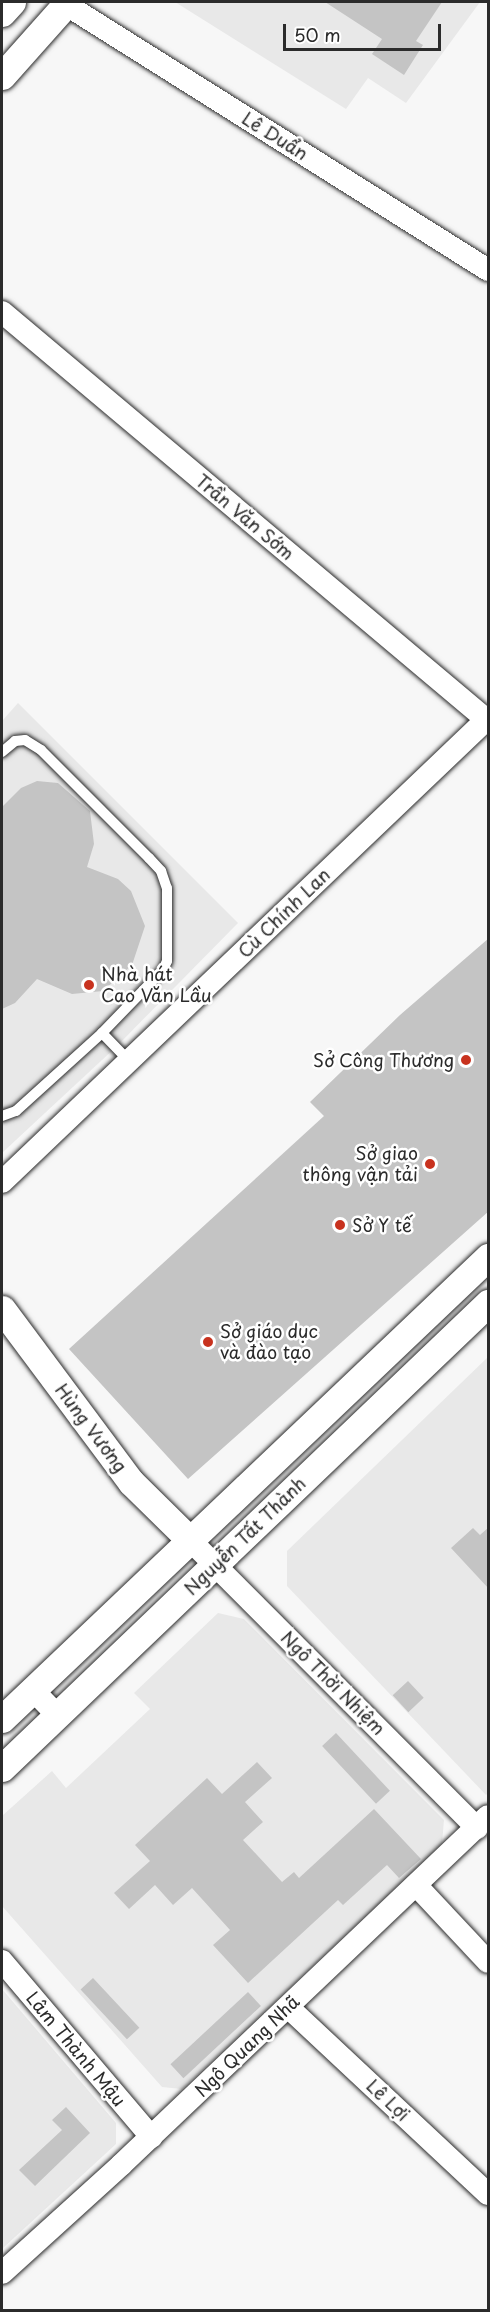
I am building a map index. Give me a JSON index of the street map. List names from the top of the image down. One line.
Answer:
{"streets":{"street":["Lê Duẩn","Trần Văn Sớm","Cù Chính Lan","Hùng Vương","Nguyễn Tất Thành","Ngô Thời Nhiệm","Ngô Quang Nhã","Lâm Thành Mậu","Lê Lợi"]},"crossings":[["Trần Văn Sớm","Cù Chính Lan"],["Hùng Vương","Nguyễn Tất Thành"],["Hùng Vương","Ngô Thời Nhiệm"],["Nguyễn Tất Thành","Ngô Thời Nhiệm"],["Ngô Thời Nhiệm","Ngô Quang Nhã"],["Ngô Quang Nhã","Lâm Thành Mậu"],["Ngô Quang Nhã","Lê Lợi"]],"places":["Nhà hát Cao Văn Lầu","Sở Công Thương","Sở giao thông vận tải","Sở Y tế","Sở giáo dục và đào tạo"],"scale_bar":"50 m"}
